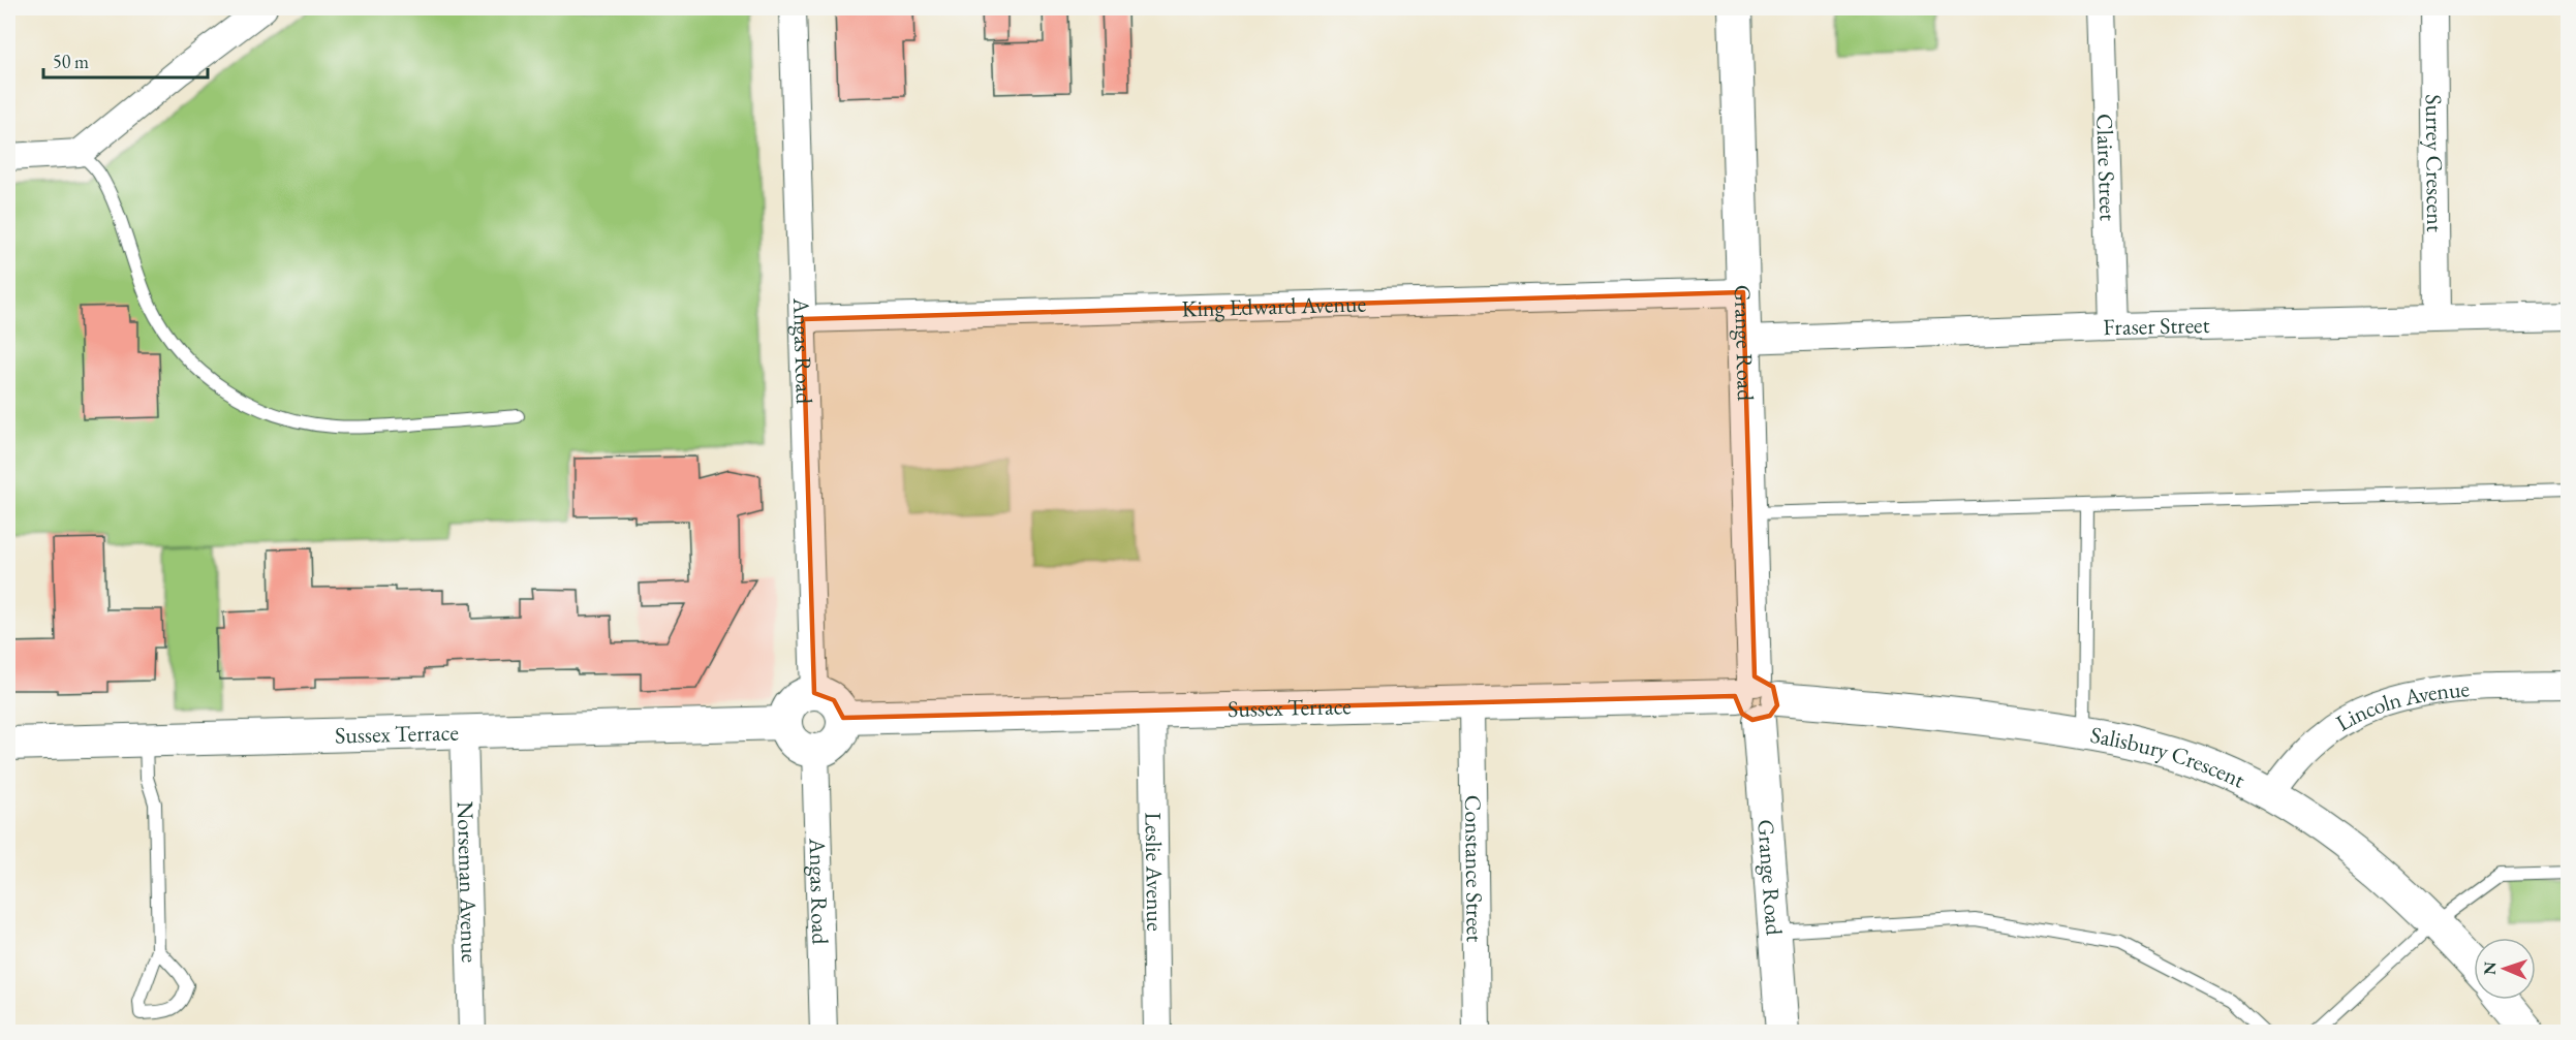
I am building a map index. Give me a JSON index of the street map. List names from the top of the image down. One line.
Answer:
{"streets":{"street":["Surrey Crescent","Claire Street","King Edward Avenue","Fraser Street","Grange Road","Angas Road","Sussex Terrace","Lincoln Avenue","Salisbury Crescent","Constance Street","Leslie Avenue","Norseman Avenue"]},"crossings":[["Surrey Crescent","Fraser Street"],["Claire Street","Fraser Street"],["King Edward Avenue","Grange Road"],["King Edward Avenue","Angas Road"],["Fraser Street","Grange Road"],["Grange Road","Sussex Terrace"],["Grange Road","Salisbury Crescent"],["Angas Road","Sussex Terrace"],["Sussex Terrace","Salisbury Crescent"],["Sussex Terrace","Constance Street"],["Sussex Terrace","Leslie Avenue"],["Sussex Terrace","Norseman Avenue"],["Lincoln Avenue","Salisbury Crescent"]],"scale_bar":"50 m","north":"left"}
